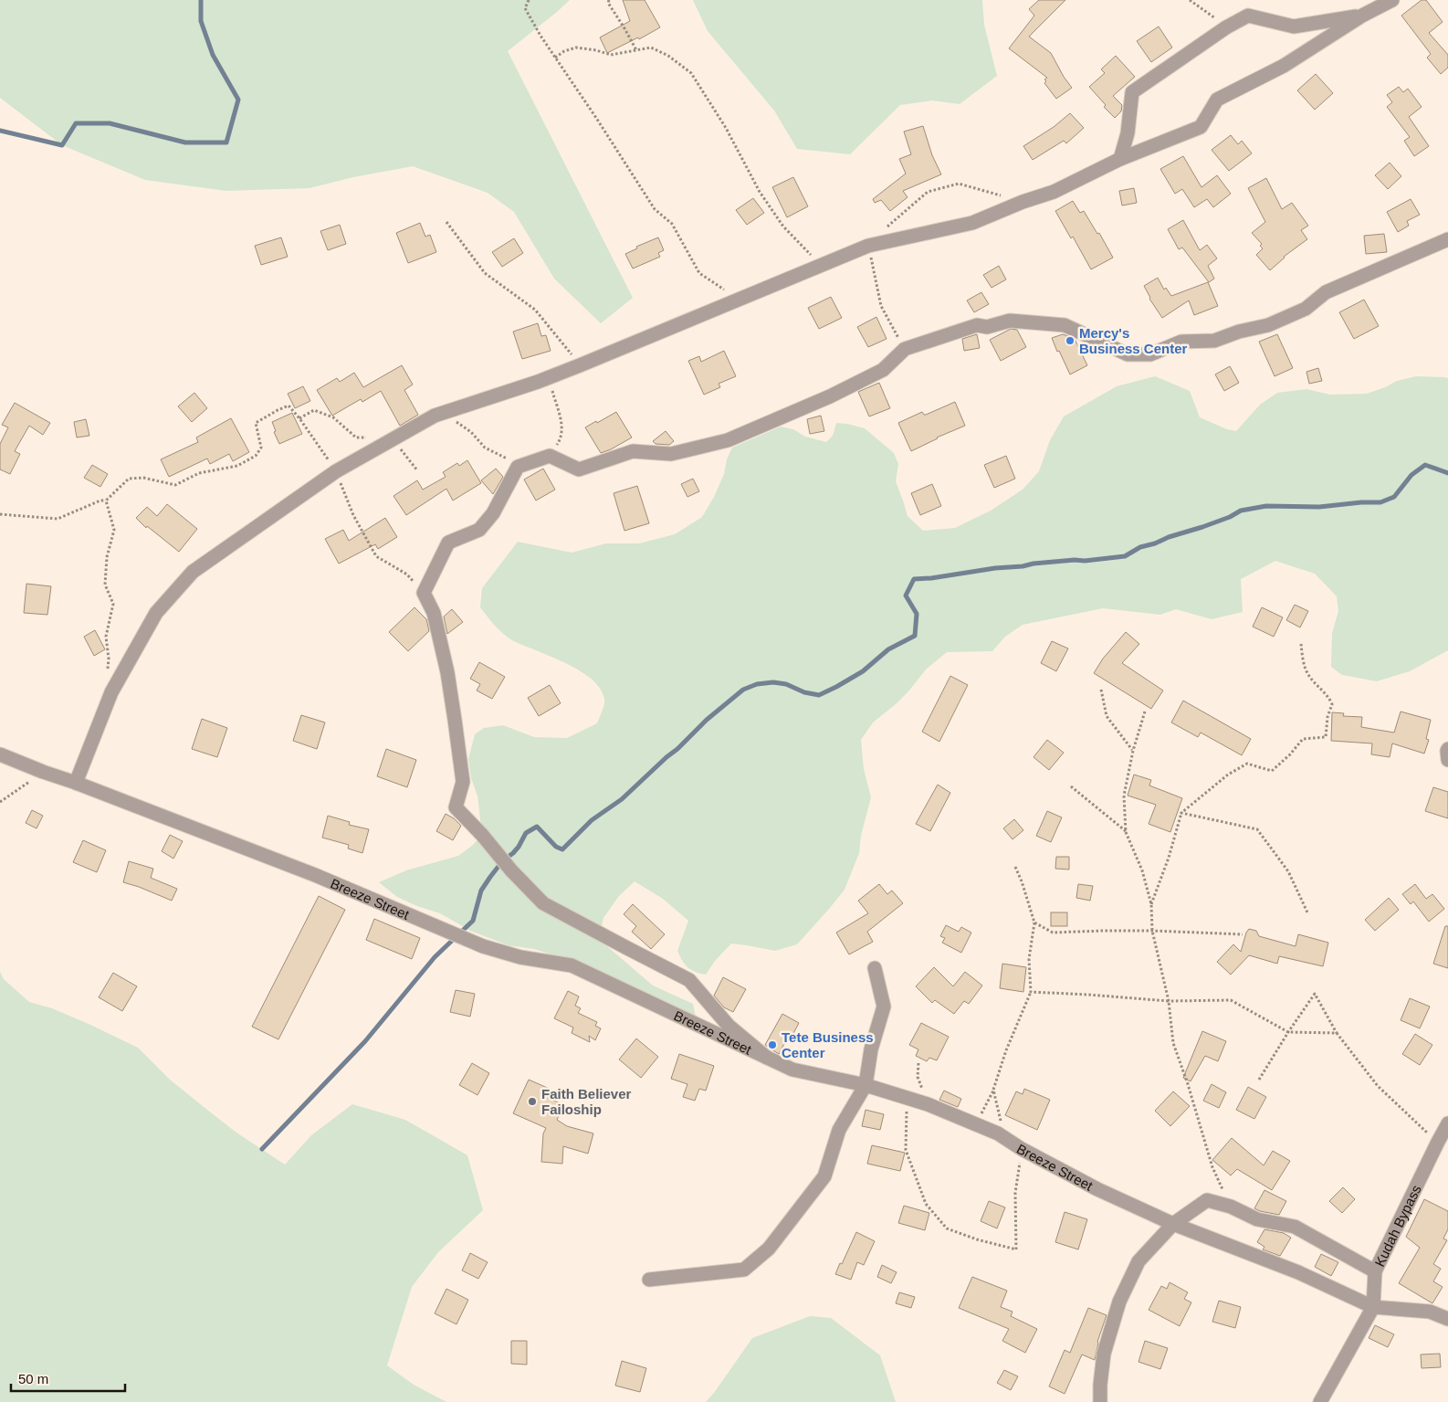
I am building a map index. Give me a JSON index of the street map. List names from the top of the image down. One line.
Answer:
{"streets":{"street":["Breeze Street","Kudah Bypass"]},"crossings":[["Breeze Street","Kudah Bypass"]],"places":["Mercy's Business Center","Tete Business Center","Faith Believer Failoship"],"scale_bar":"50 m"}
